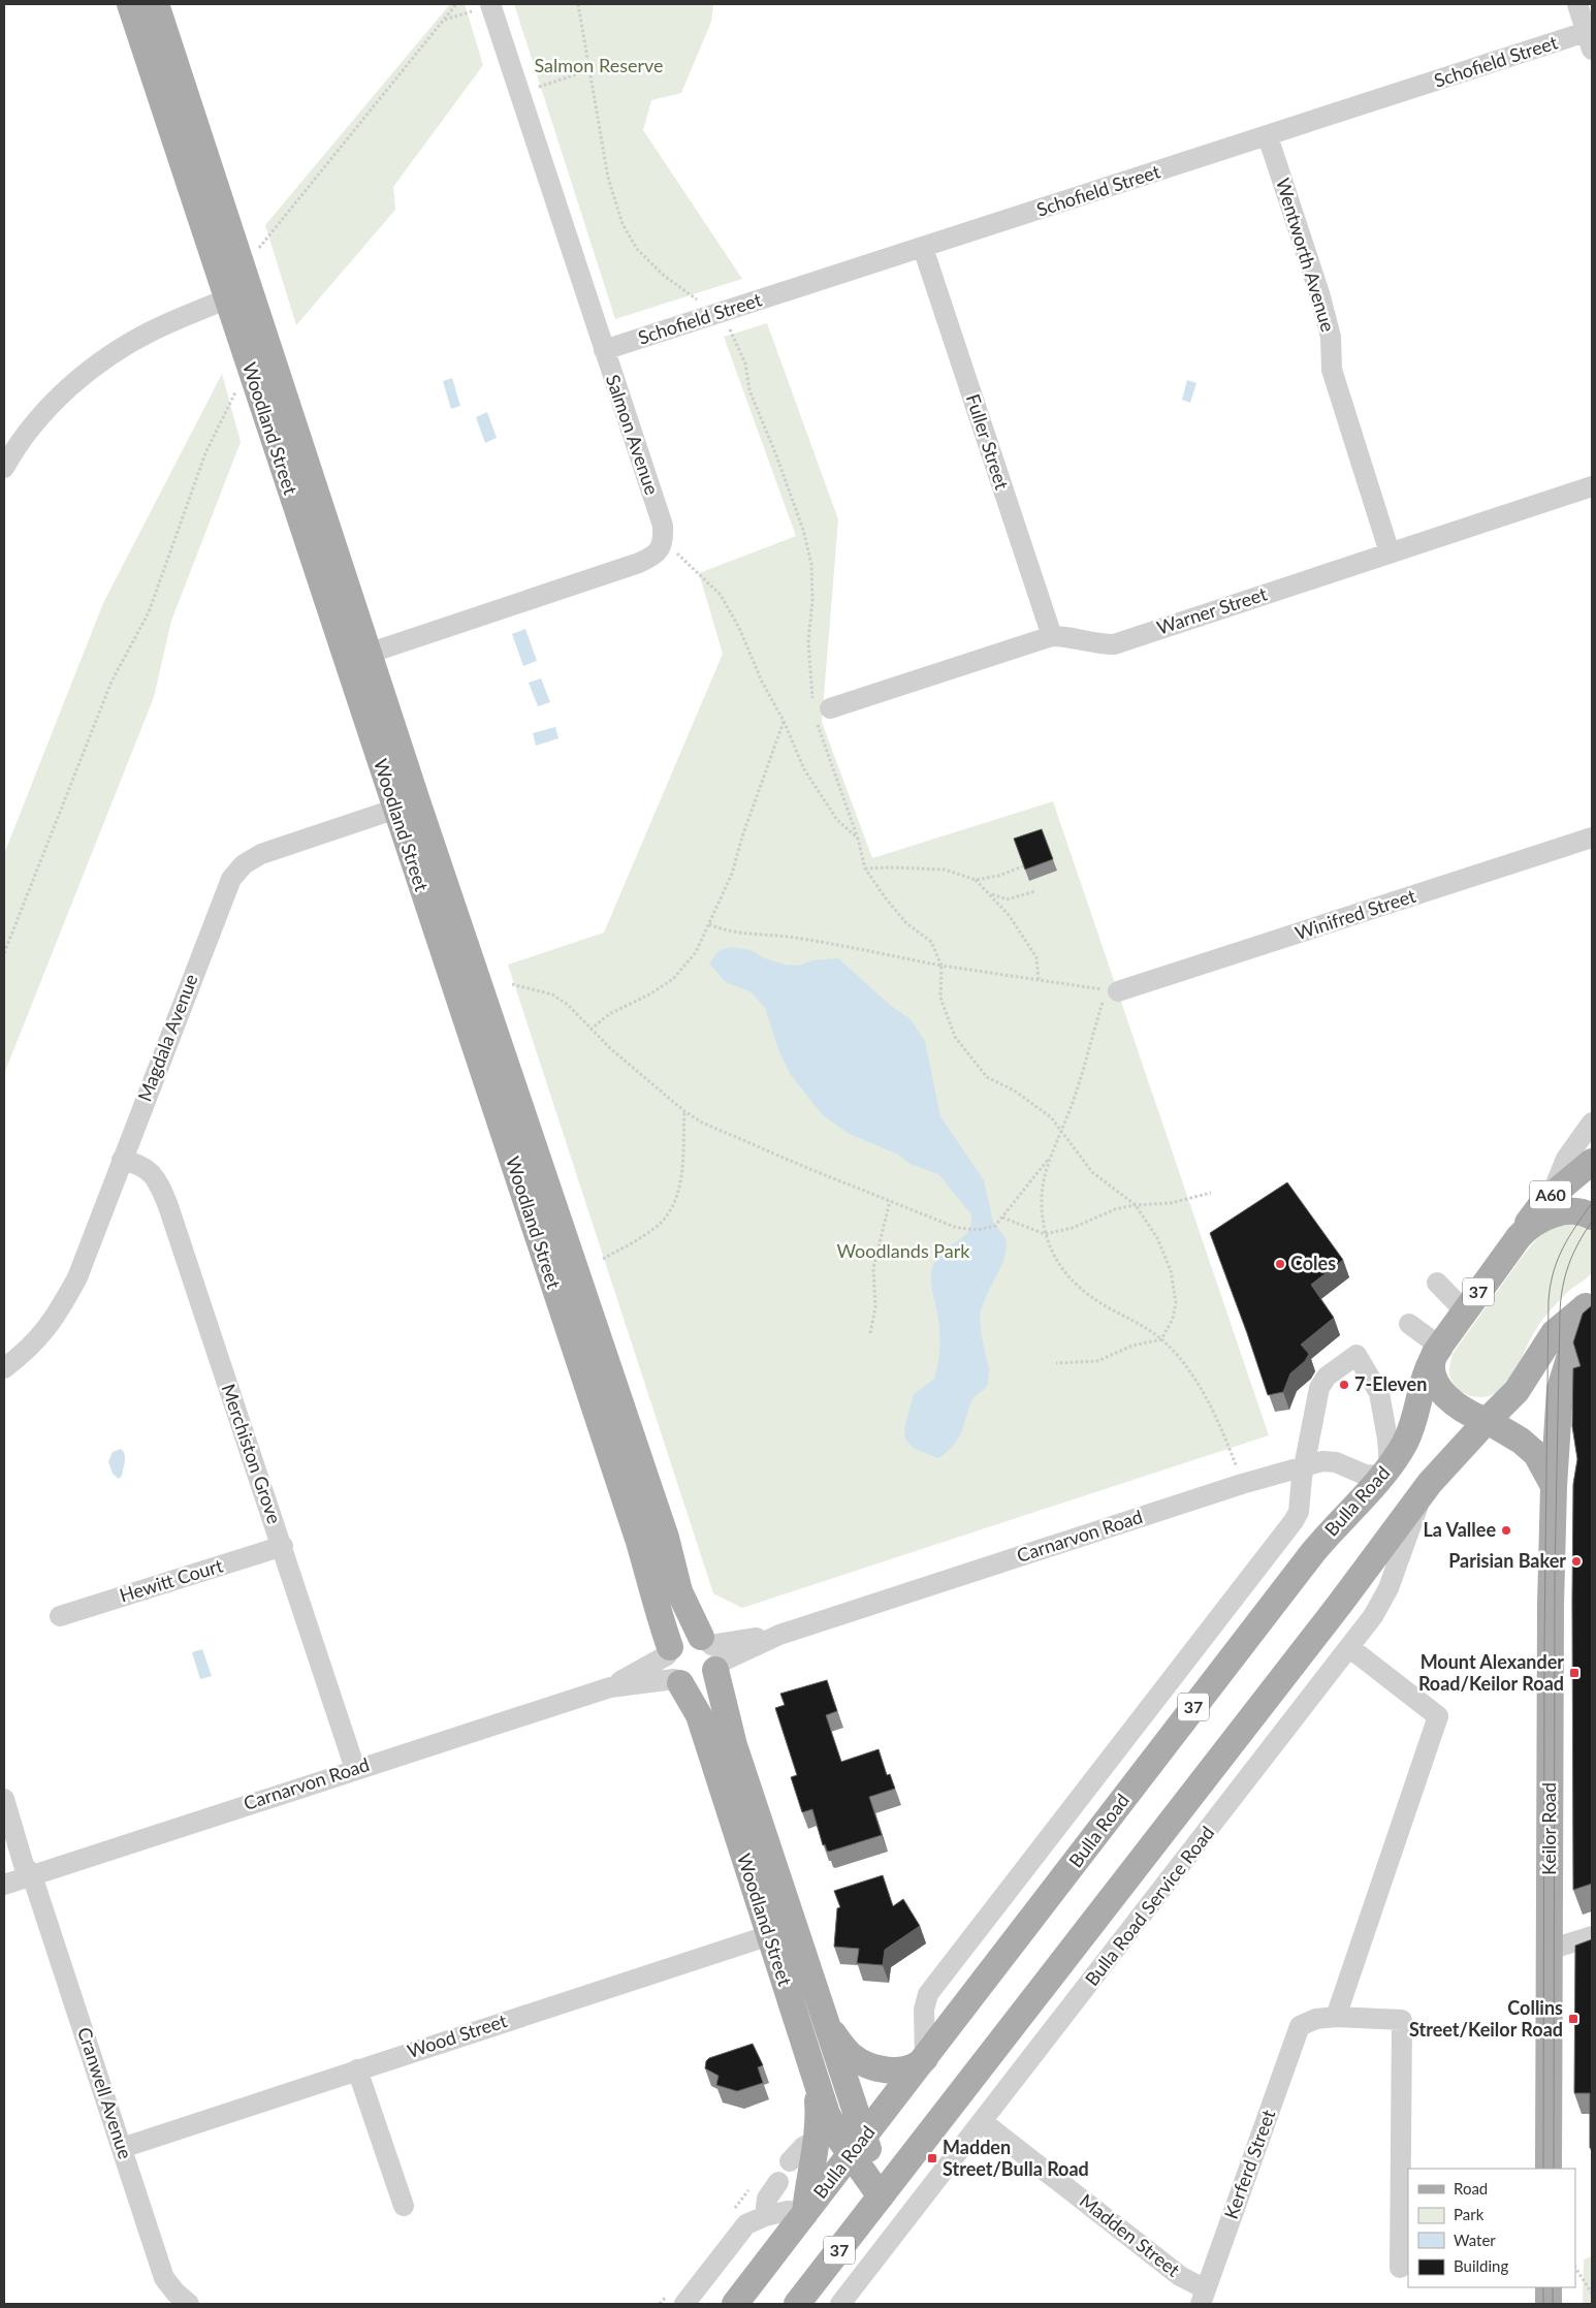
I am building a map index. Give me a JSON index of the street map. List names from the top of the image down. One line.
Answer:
{"streets":{"main road":["Woodland Street","A60","37","Bulla Road","Keilor Road"],"street":["Schofield Street","Wentworth Avenue","Salmon Avenue","Fuller Street","Warner Street","Winifred Street","Magdala Avenue","Merchiston Grove","Carnarvon Road","Hewitt Court","Bulla Road Service Road","Wood Street","Cranwell Avenue","Kerferd Street","Madden Street"]},"crossings":[["Schofield Street","Wentworth Avenue"],["Schofield Street","Salmon Avenue"],["Schofield Street","Fuller Street"],["Wentworth Avenue","Warner Street"],["Woodland Street","Magdala Avenue"],["Woodland Street","Bulla Road"],["Woodland Street","Carnarvon Road"],["Woodland Street","Wood Street"],["Fuller Street","Warner Street"],["Magdala Avenue","Merchiston Grove"],["A60","37"],["37","Bulla Road"],["37","Keilor Road"],["37","Bulla Road Service Road"],["Merchiston Grove","Carnarvon Road"],["Merchiston Grove","Hewitt Court"],["Bulla Road","Carnarvon Road"],["Carnarvon Road","Cranwell Avenue"],["Bulla Road Service Road","Madden Street"],["Wood Street","Cranwell Avenue"],["Kerferd Street","Madden Street"]],"parks":["Salmon Reserve","Woodlands Park"],"places":{"other":["Coles","7-Eleven","La Vallee","Parisian Baker"],"transit":["Mount Alexander Road/Keilor Road","Collins Street/Keilor Road","Madden Street/Bulla Road"]},"legend":["Road","Park","Water","Building"]}
